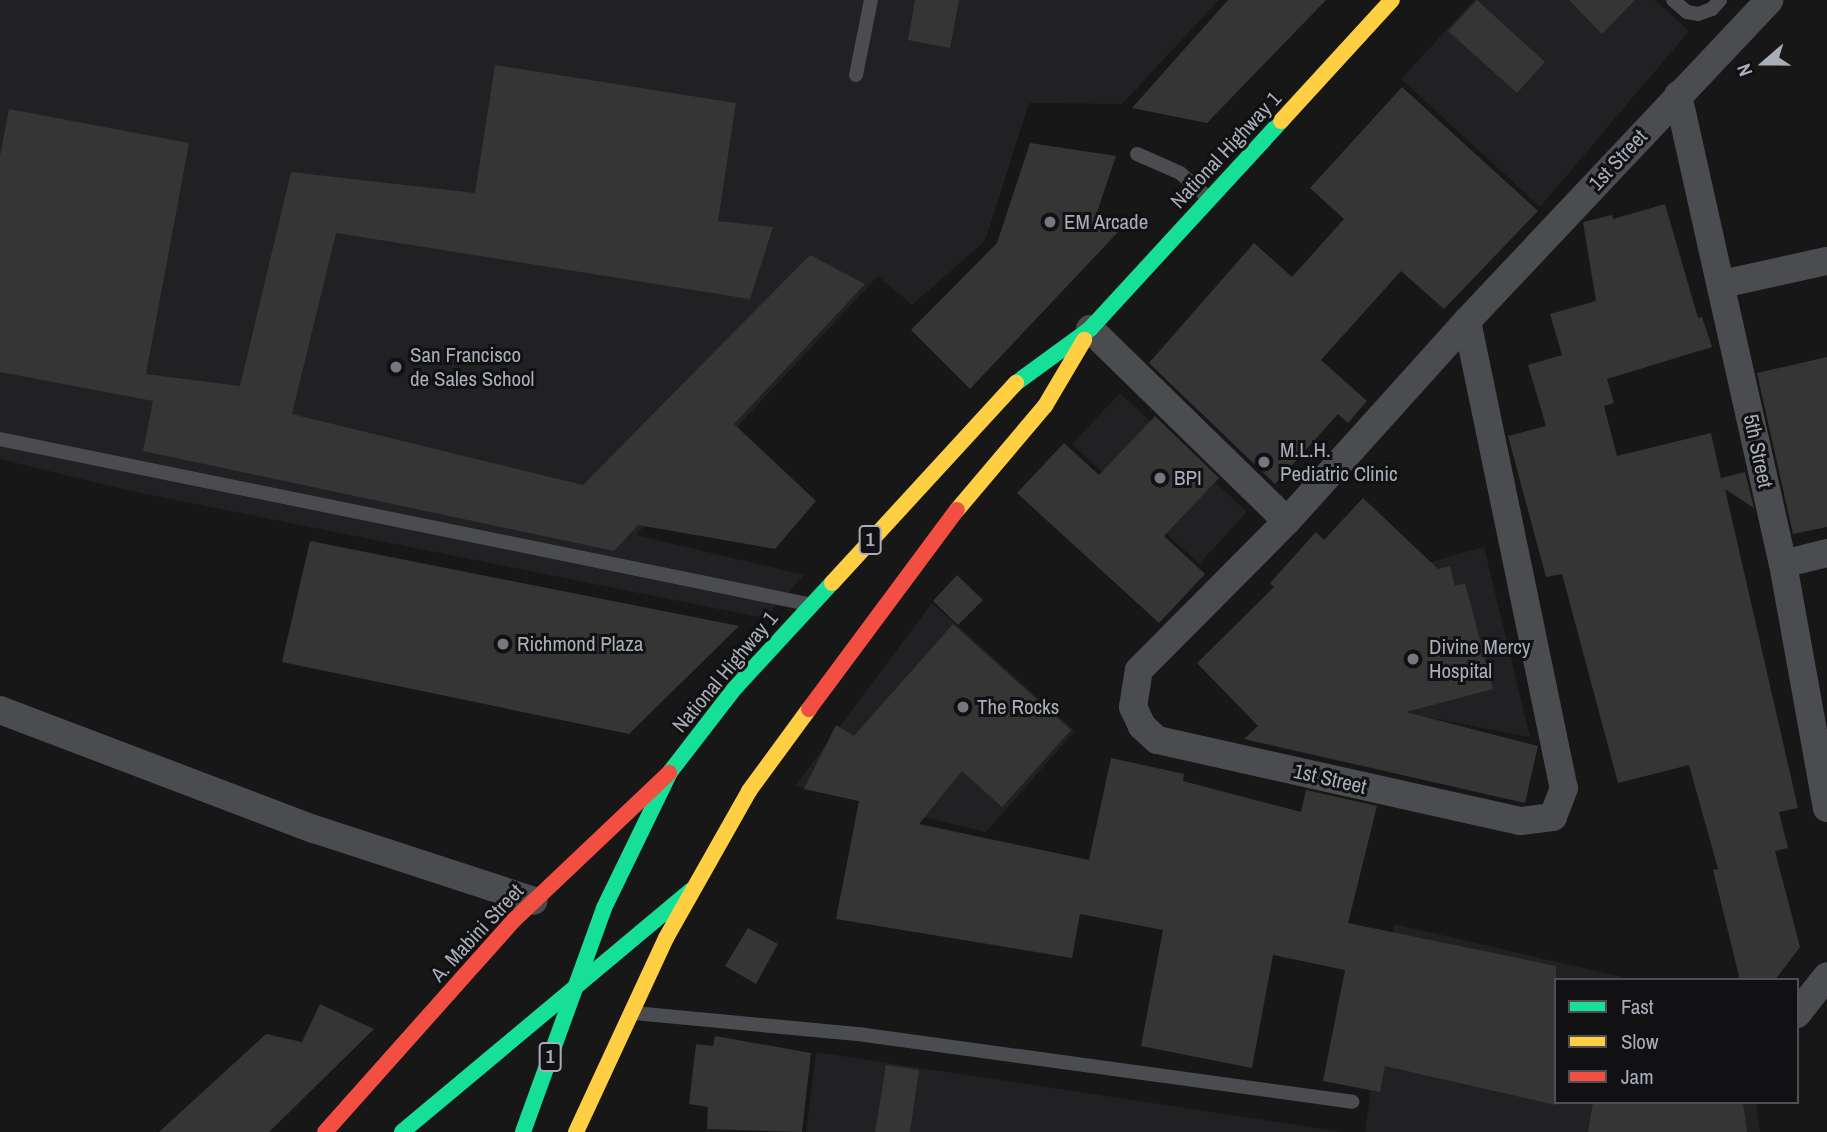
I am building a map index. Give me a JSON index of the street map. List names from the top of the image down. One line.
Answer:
{"streets":{"main road":["National Highway 1","1","A. Mabini Street"],"street":["1st Street","5th Street"]},"crossings":[["National Highway 1","A. Mabini Street"],["1st Street","5th Street"]],"places":["EM Arcade","San Francisco de Sales School","M.L.H. Pediatric Clinic","BPI","Richmond Plaza","Divine Mercy Hospital","The Rocks"],"legend":["Fast","Slow","Jam"],"north":"left"}
